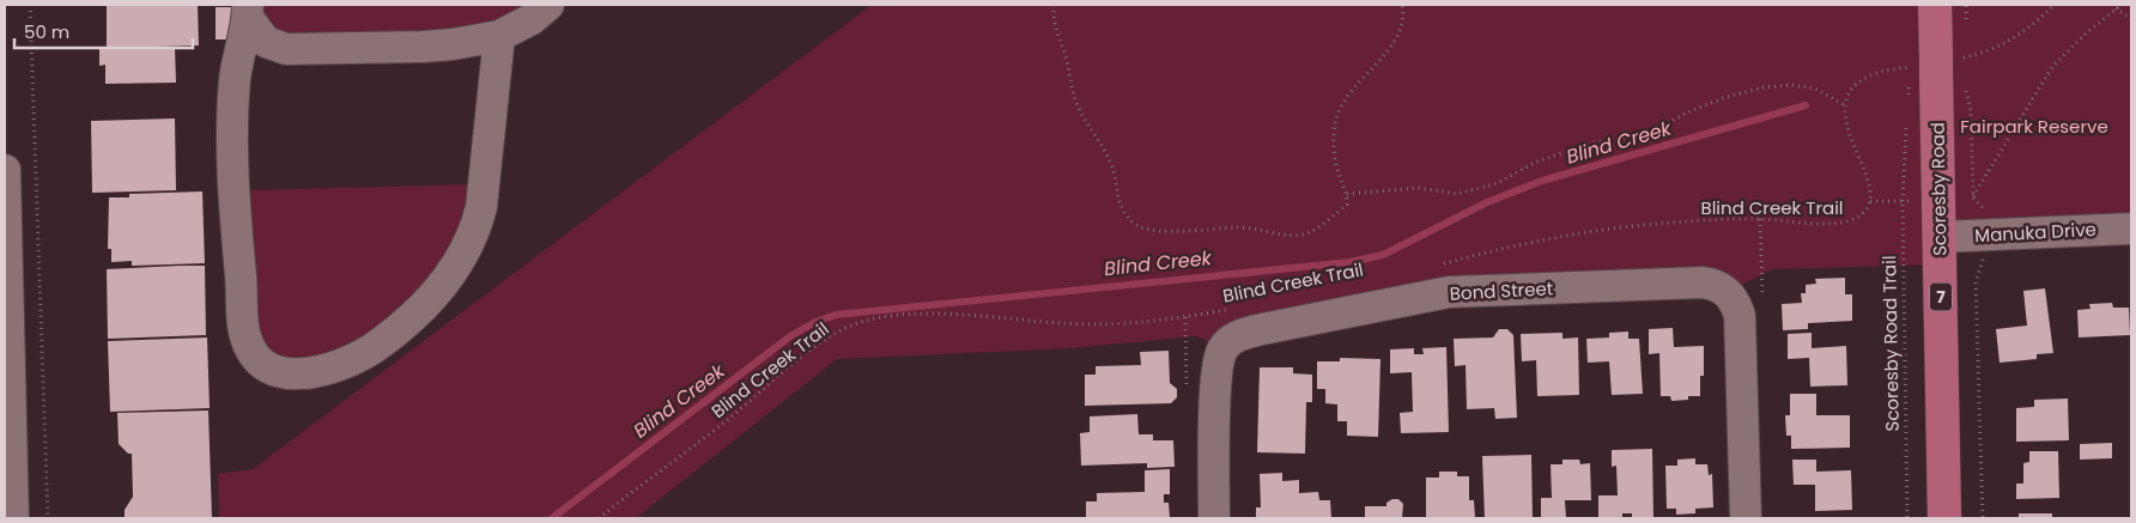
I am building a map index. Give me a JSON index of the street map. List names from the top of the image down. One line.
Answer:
{"streets":{"main road":["Scoresby Road","7"],"street":["Manuka Drive","Bond Street"],"path":["Blind Creek Trail","Scoresby Road Trail"]},"crossings":[["Scoresby Road","Manuka Drive"]],"water":["Blind Creek"],"parks":["Fairpark Reserve"],"scale_bar":"50 m"}
